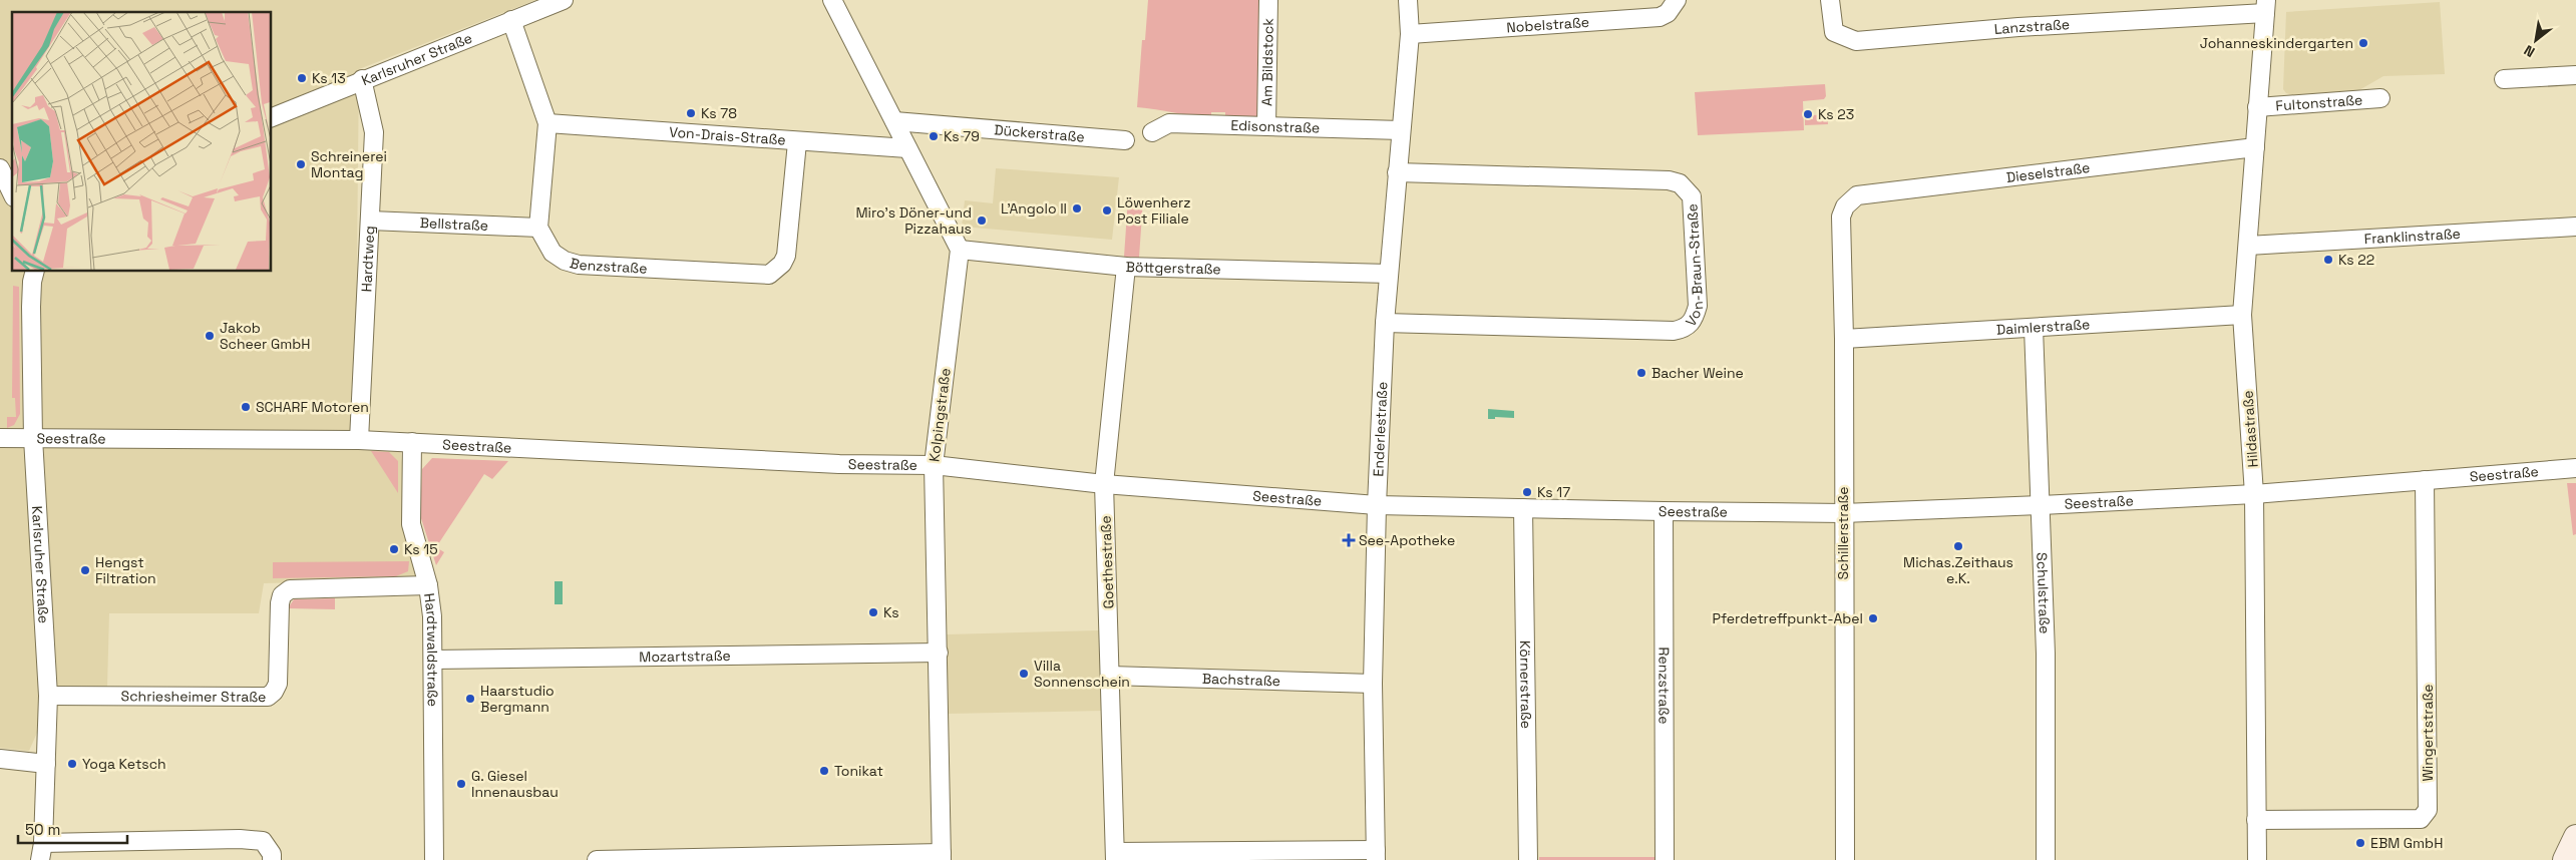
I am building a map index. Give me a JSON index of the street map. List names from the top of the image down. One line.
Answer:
{"streets":{"street":["Nobelstraße","Lanzstraße","Karlsruher Straße","Am Bildstock","Fultonstraße","Edisonstraße","Dückerstraße","Von-Drais-Straße","Dieselstraße","Bellstraße","Franklinstraße","Hardtweg","Von-Braun-Straße","Benzstraße","Böttgerstraße","Daimlerstraße","Kolpingstraße","Enderlestraße","Hildastraße","Seestraße","Schillerstraße","Goethestraße","Schulstraße","Hardtwaldstraße","Mozartstraße","Bachstraße","Körnerstraße","Renzstraße","Schriesheimer Straße","Wingertstraße"]},"crossings":[["Nobelstraße","Enderlestraße"],["Lanzstraße","Hildastraße"],["Karlsruher Straße","Hardtweg"],["Karlsruher Straße","Seestraße"],["Karlsruher Straße","Schriesheimer Straße"],["Am Bildstock","Edisonstraße"],["Fultonstraße","Hildastraße"],["Edisonstraße","Enderlestraße"],["Von-Drais-Straße","Benzstraße"],["Dieselstraße","Hildastraße"],["Dieselstraße","Schillerstraße"],["Bellstraße","Hardtweg"],["Bellstraße","Benzstraße"],["Franklinstraße","Hildastraße"],["Hardtweg","Seestraße"],["Von-Braun-Straße","Enderlestraße"],["Böttgerstraße","Kolpingstraße"],["Böttgerstraße","Enderlestraße"],["Böttgerstraße","Goethestraße"],["Daimlerstraße","Hildastraße"],["Daimlerstraße","Schillerstraße"],["Daimlerstraße","Schulstraße"],["Kolpingstraße","Seestraße"],["Kolpingstraße","Mozartstraße"],["Enderlestraße","Seestraße"],["Enderlestraße","Bachstraße"],["Hildastraße","Seestraße"],["Hildastraße","Wingertstraße"],["Seestraße","Schillerstraße"],["Seestraße","Goethestraße"],["Seestraße","Schulstraße"],["Seestraße","Hardtwaldstraße"],["Seestraße","Körnerstraße"],["Seestraße","Renzstraße"],["Seestraße","Wingertstraße"],["Goethestraße","Bachstraße"],["Hardtwaldstraße","Mozartstraße"],["Hardtwaldstraße","Schriesheimer Straße"]],"places":{"other":["Johanneskindergarten","Ks 13","Ks 78","Ks 23","Ks 79","Schreinerei Montag","L'Angolo II","Löwenherz Post Filiale","Miro's Döner-und Pizzahaus","Ks 22","Jakob Scheer GmbH","Bacher Weine","SCHARF Motoren","Ks 17","Michas.Zeithaus e.K.","Ks 15","Hengst Filtration","Ks","Pferdetreffpunkt-Abel","Villa Sonnenschein","Haarstudio Bergmann","Yoga Ketsch","Tonikat","G. Giesel Innenausbau","EBM GmbH"],"health":["See-Apotheke"]},"scale_bar":"50 m","north":"bottom left"}
